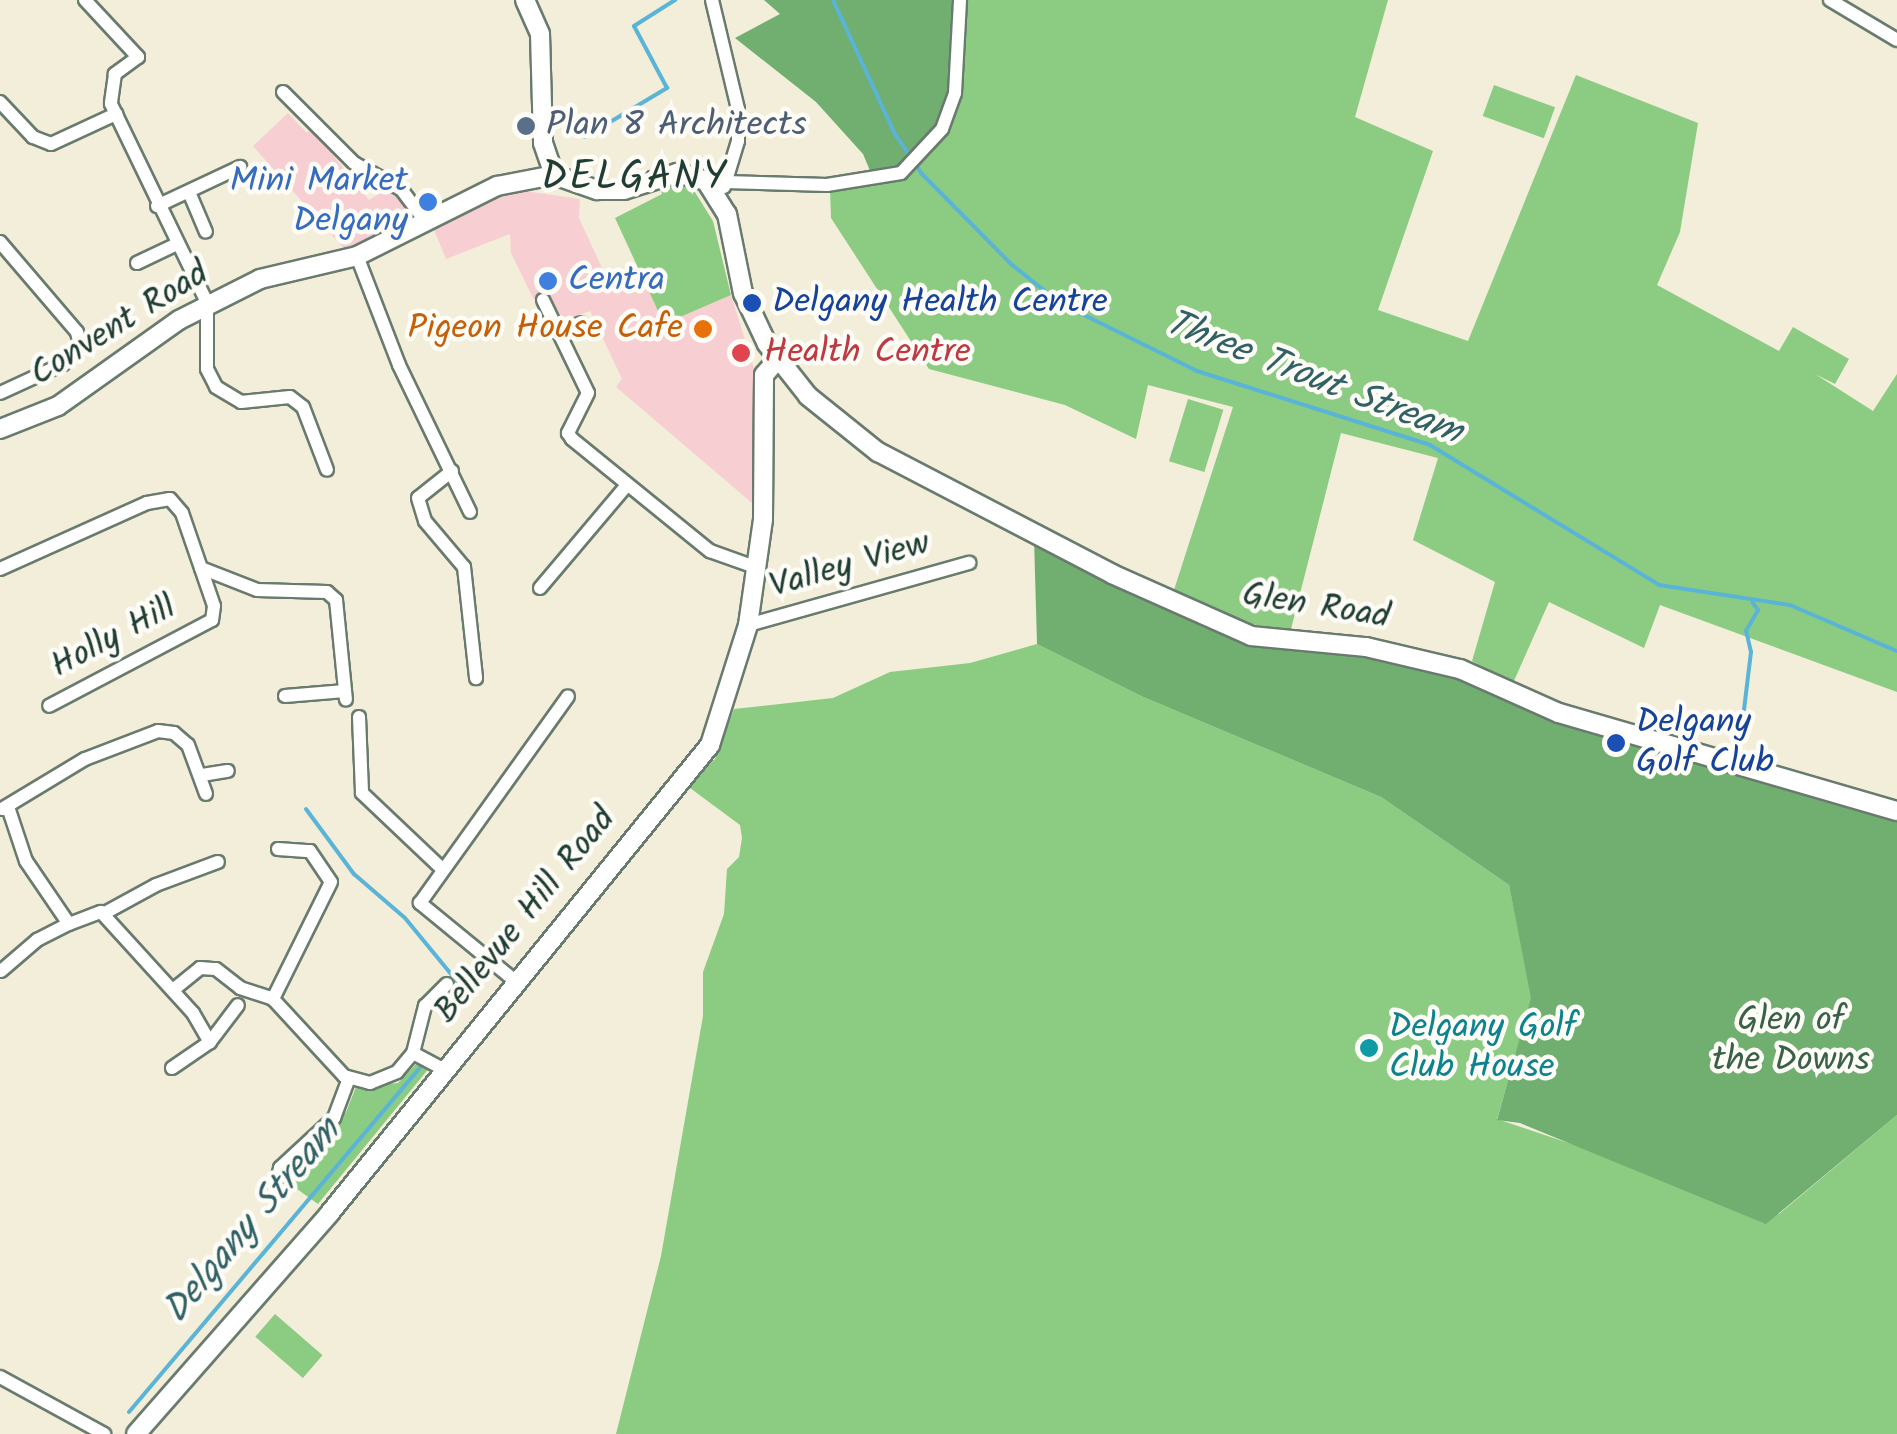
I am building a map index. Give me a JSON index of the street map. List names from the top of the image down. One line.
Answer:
{"streets":{"street":["Convent Road","Valley View","Glen Road","Holly Hill","Bellevue Hill Road"]},"crossings":[["Valley View","Bellevue Hill Road"],["Glen Road","Bellevue Hill Road"]],"districts":["DELGANY"],"water":["Three Trout Stream","Delgany Stream"],"parks":["Glen of the Downs"],"places":["Plan 8 Architects","Mini Market Delgany","Centra","Delgany Health Centre","Pigeon House Cafe","Health Centre","Delgany Golf Club","Delgany Golf Club House"]}
